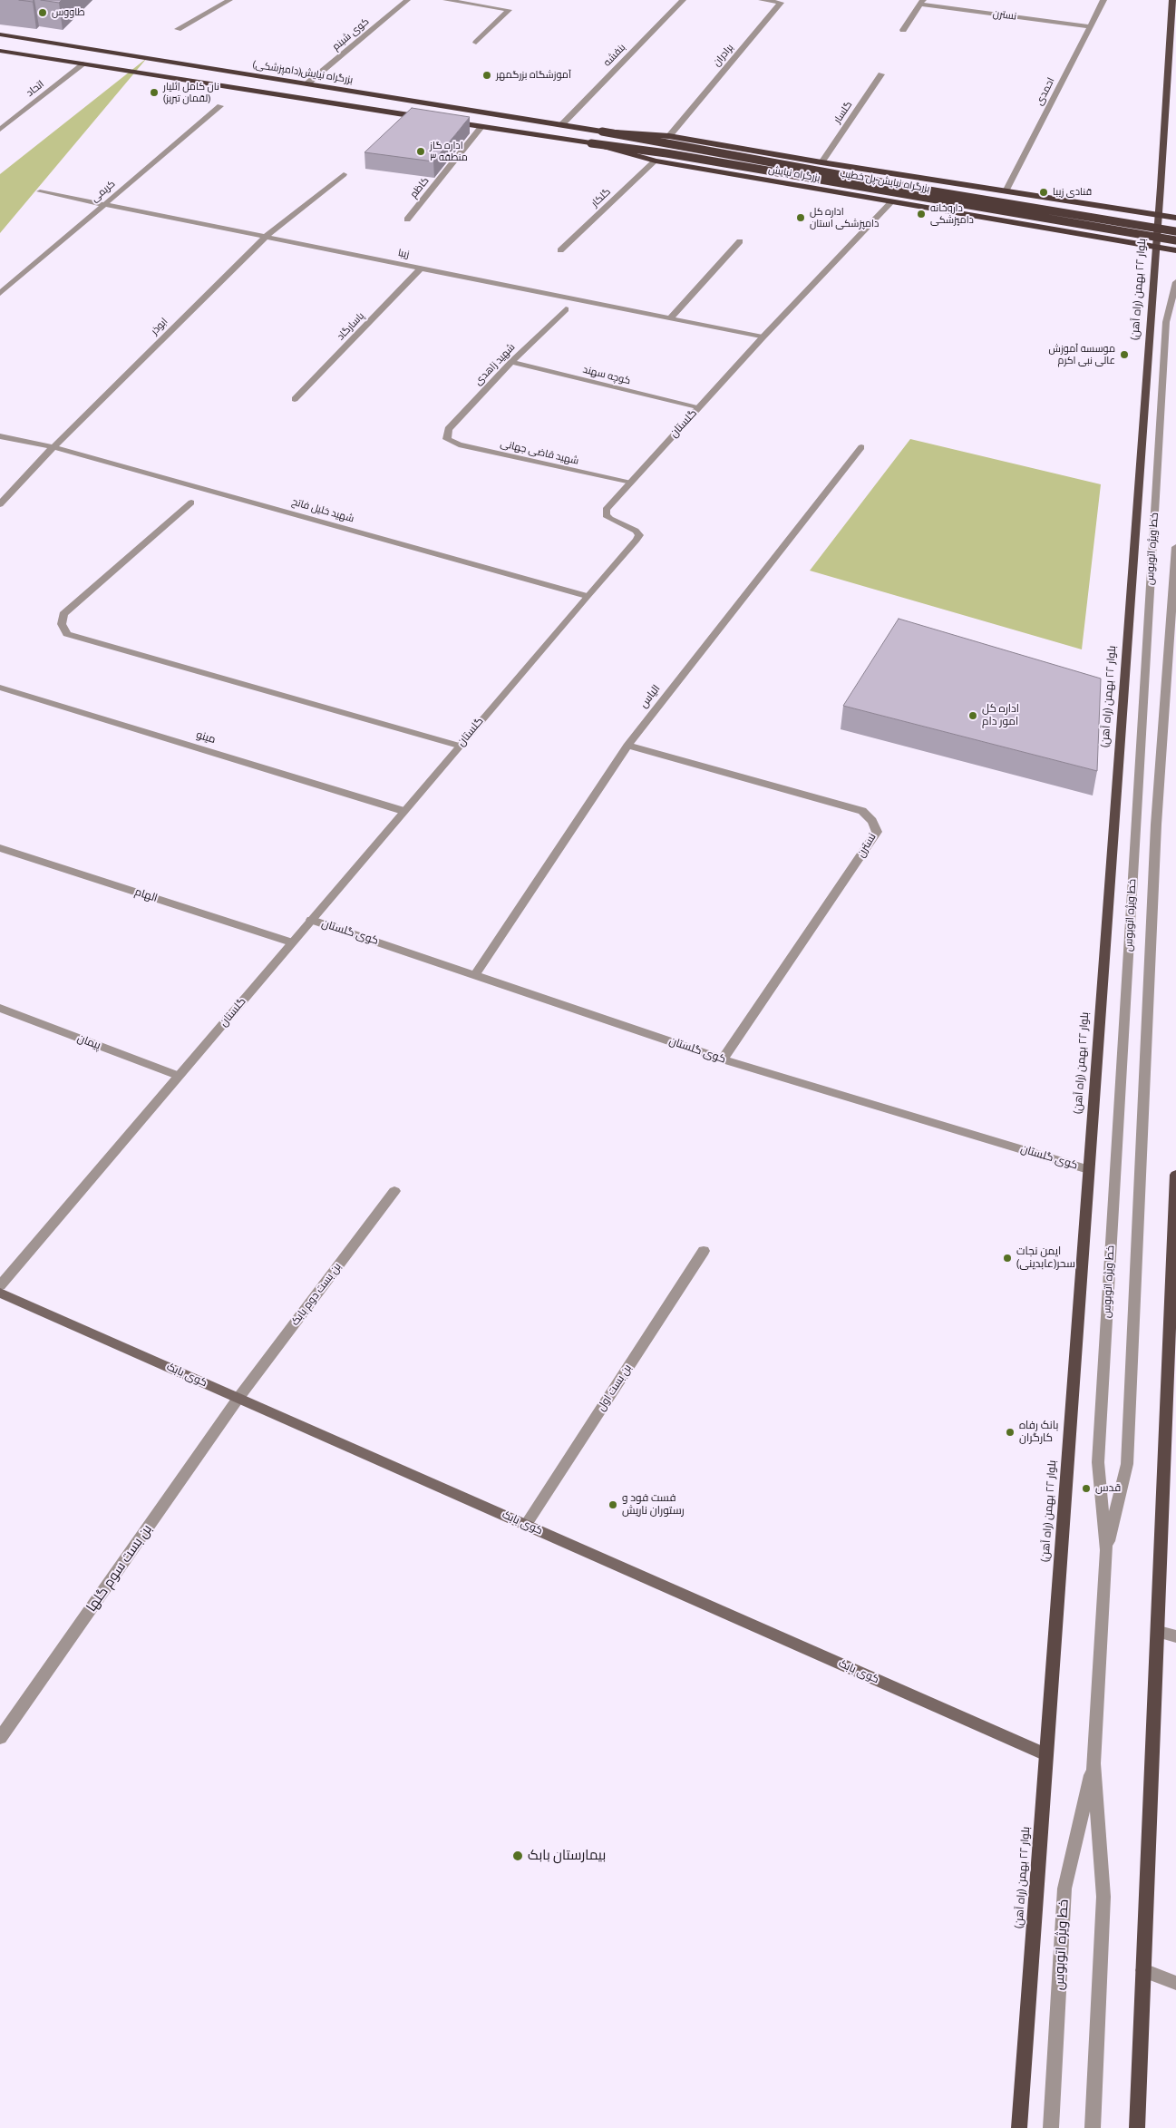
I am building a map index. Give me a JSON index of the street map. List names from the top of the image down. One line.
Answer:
{"streets":{"highway":["بزرگراه نیایش(دامپزشکی)","بزرگراه نیایش","بزرگراه نیایش-پل خطیب"],"main road":["بلوار ۲۲ بهمن (راه آهن)","کوی بابک"],"street":["نسترن","کوی شبنم","بنفشه","برادران","اتحاد","احمدی","گلسار","کاظم","کریمی","گلکار","زیبا","ابوذر","پاسارگاد","شهید زاهدی","کوچه سهند","گلستان","شهید قاضی جهانی","شهید خلیل فاتح","خط ویژه اتوبوس","الیاس","مینو","الهام","کوی گلستان","پیمان","بن بست دوم بابک","بن بست اول","بن بست سوم گلها"]},"crossings":[["نسترن","احمدی"],["نسترن","الیاس"],["نسترن","کوی گلستان"],["کوی شبنم","بزرگراه نیایش(دامپزشکی)"],["بنفشه","بزرگراه نیایش(دامپزشکی)"],["برادران","بزرگراه نیایش"],["بزرگراه نیایش(دامپزشکی)","بزرگراه نیایش"],["بزرگراه نیایش(دامپزشکی)","بزرگراه نیایش-پل خطیب"],["احمدی","بزرگراه نیایش"],["گلسار","بزرگراه نیایش"],["بزرگراه نیایش","بزرگراه نیایش-پل خطیب"],["بزرگراه نیایش","گلکار"],["بزرگراه نیایش","بلوار ۲۲ بهمن (راه آهن)"],["بزرگراه نیایش","گلستان"],["کریمی","زیبا"],["زیبا","ابوذر"],["زیبا","پاسارگاد"],["زیبا","گلستان"],["بلوار ۲۲ بهمن (راه آهن)","کوی گلستان"],["بلوار ۲۲ بهمن (راه آهن)","کوی بابک"],["ابوذر","شهید خلیل فاتح"],["شهید زاهدی","کوچه سهند"],["شهید زاهدی","شهید قاضی جهانی"],["کوچه سهند","گلستان"],["گلستان","شهید قاضی جهانی"],["گلستان","شهید خلیل فاتح"],["گلستان","مینو"],["گلستان","الهام"],["گلستان","کوی گلستان"],["گلستان","پیمان"],["الیاس","کوی گلستان"],["بن بست دوم بابک","کوی بابک"],["بن بست دوم بابک","بن بست سوم گلها"],["کوی بابک","بن بست اول"],["کوی بابک","بن بست سوم گلها"]],"places":["طاووس","آموزشگاه بزرگمهر","نان کامل اِئلیار (لقمان تبریز)","اداره گاز منطقه ۳","قنادی زیبا","داروخانه دامپزشکی","اداره کل دامپزشکی استان","موسسه آموزش عالی نبی اکرم","اداره کل امور دام","ایمن نجات سحر(عابدینی)","بانک رفاه کارگران","قدس","فست فود و رستوران ناریش","بیمارستان بابک"]}
